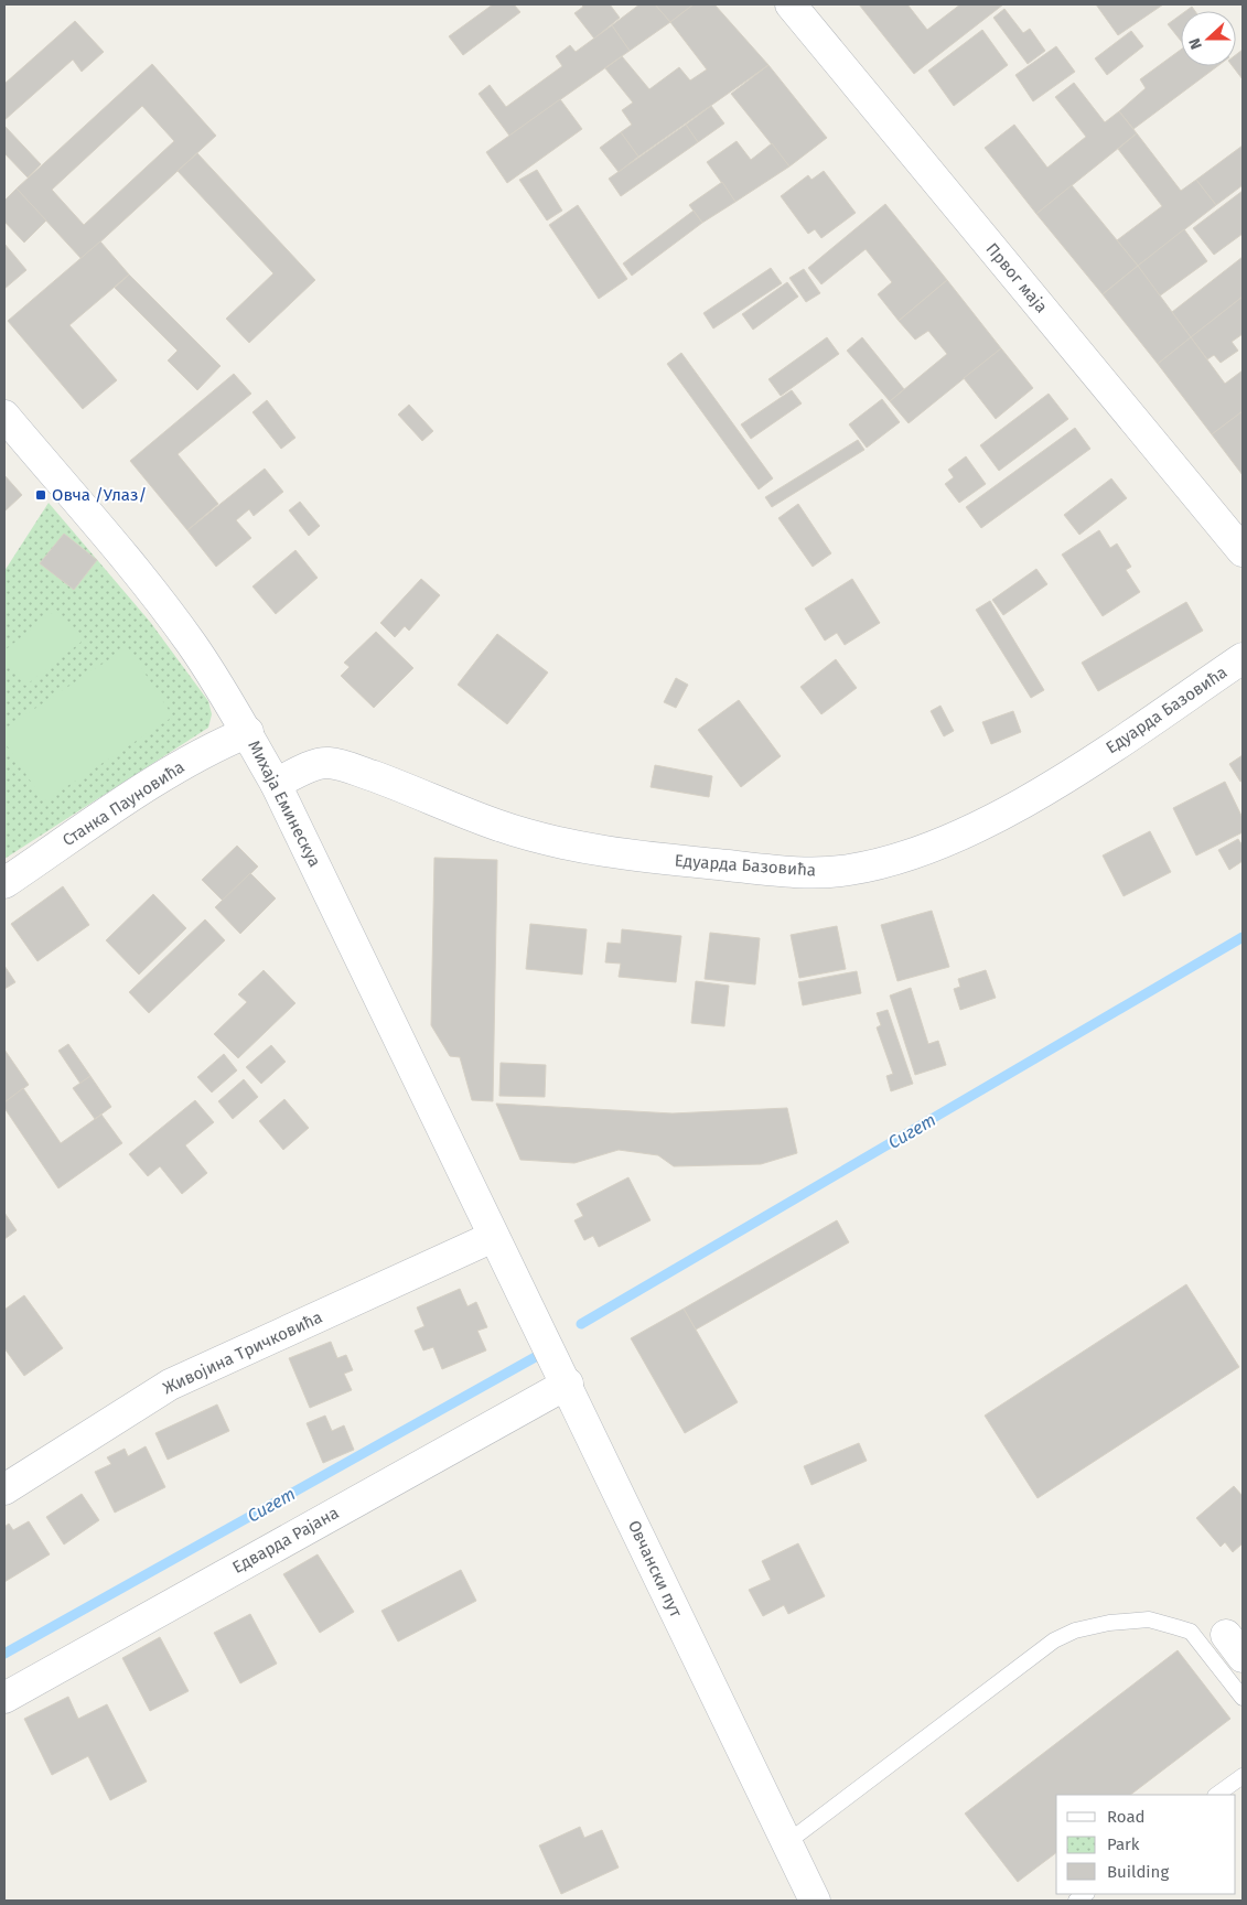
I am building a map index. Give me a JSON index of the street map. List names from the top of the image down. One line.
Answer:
{"streets":{"street":["Првог маја","Едуарда Базовића","Станка Пауновића","Михаја Еминескуа","Живојина Тричковића","Едварда Рајана","Овчански пут"]},"crossings":[["Едуарда Базовића","Михаја Еминескуа"],["Станка Пауновића","Михаја Еминескуа"],["Михаја Еминескуа","Живојина Тричковића"],["Михаја Еминескуа","Овчански пут"],["Живојина Тричковића","Овчански пут"],["Едварда Рајана","Овчански пут"]],"water":["Сигет"],"places":{"transit":["Овча /Улаз/"]},"legend":["Road","Park","Building"],"north":"left"}
